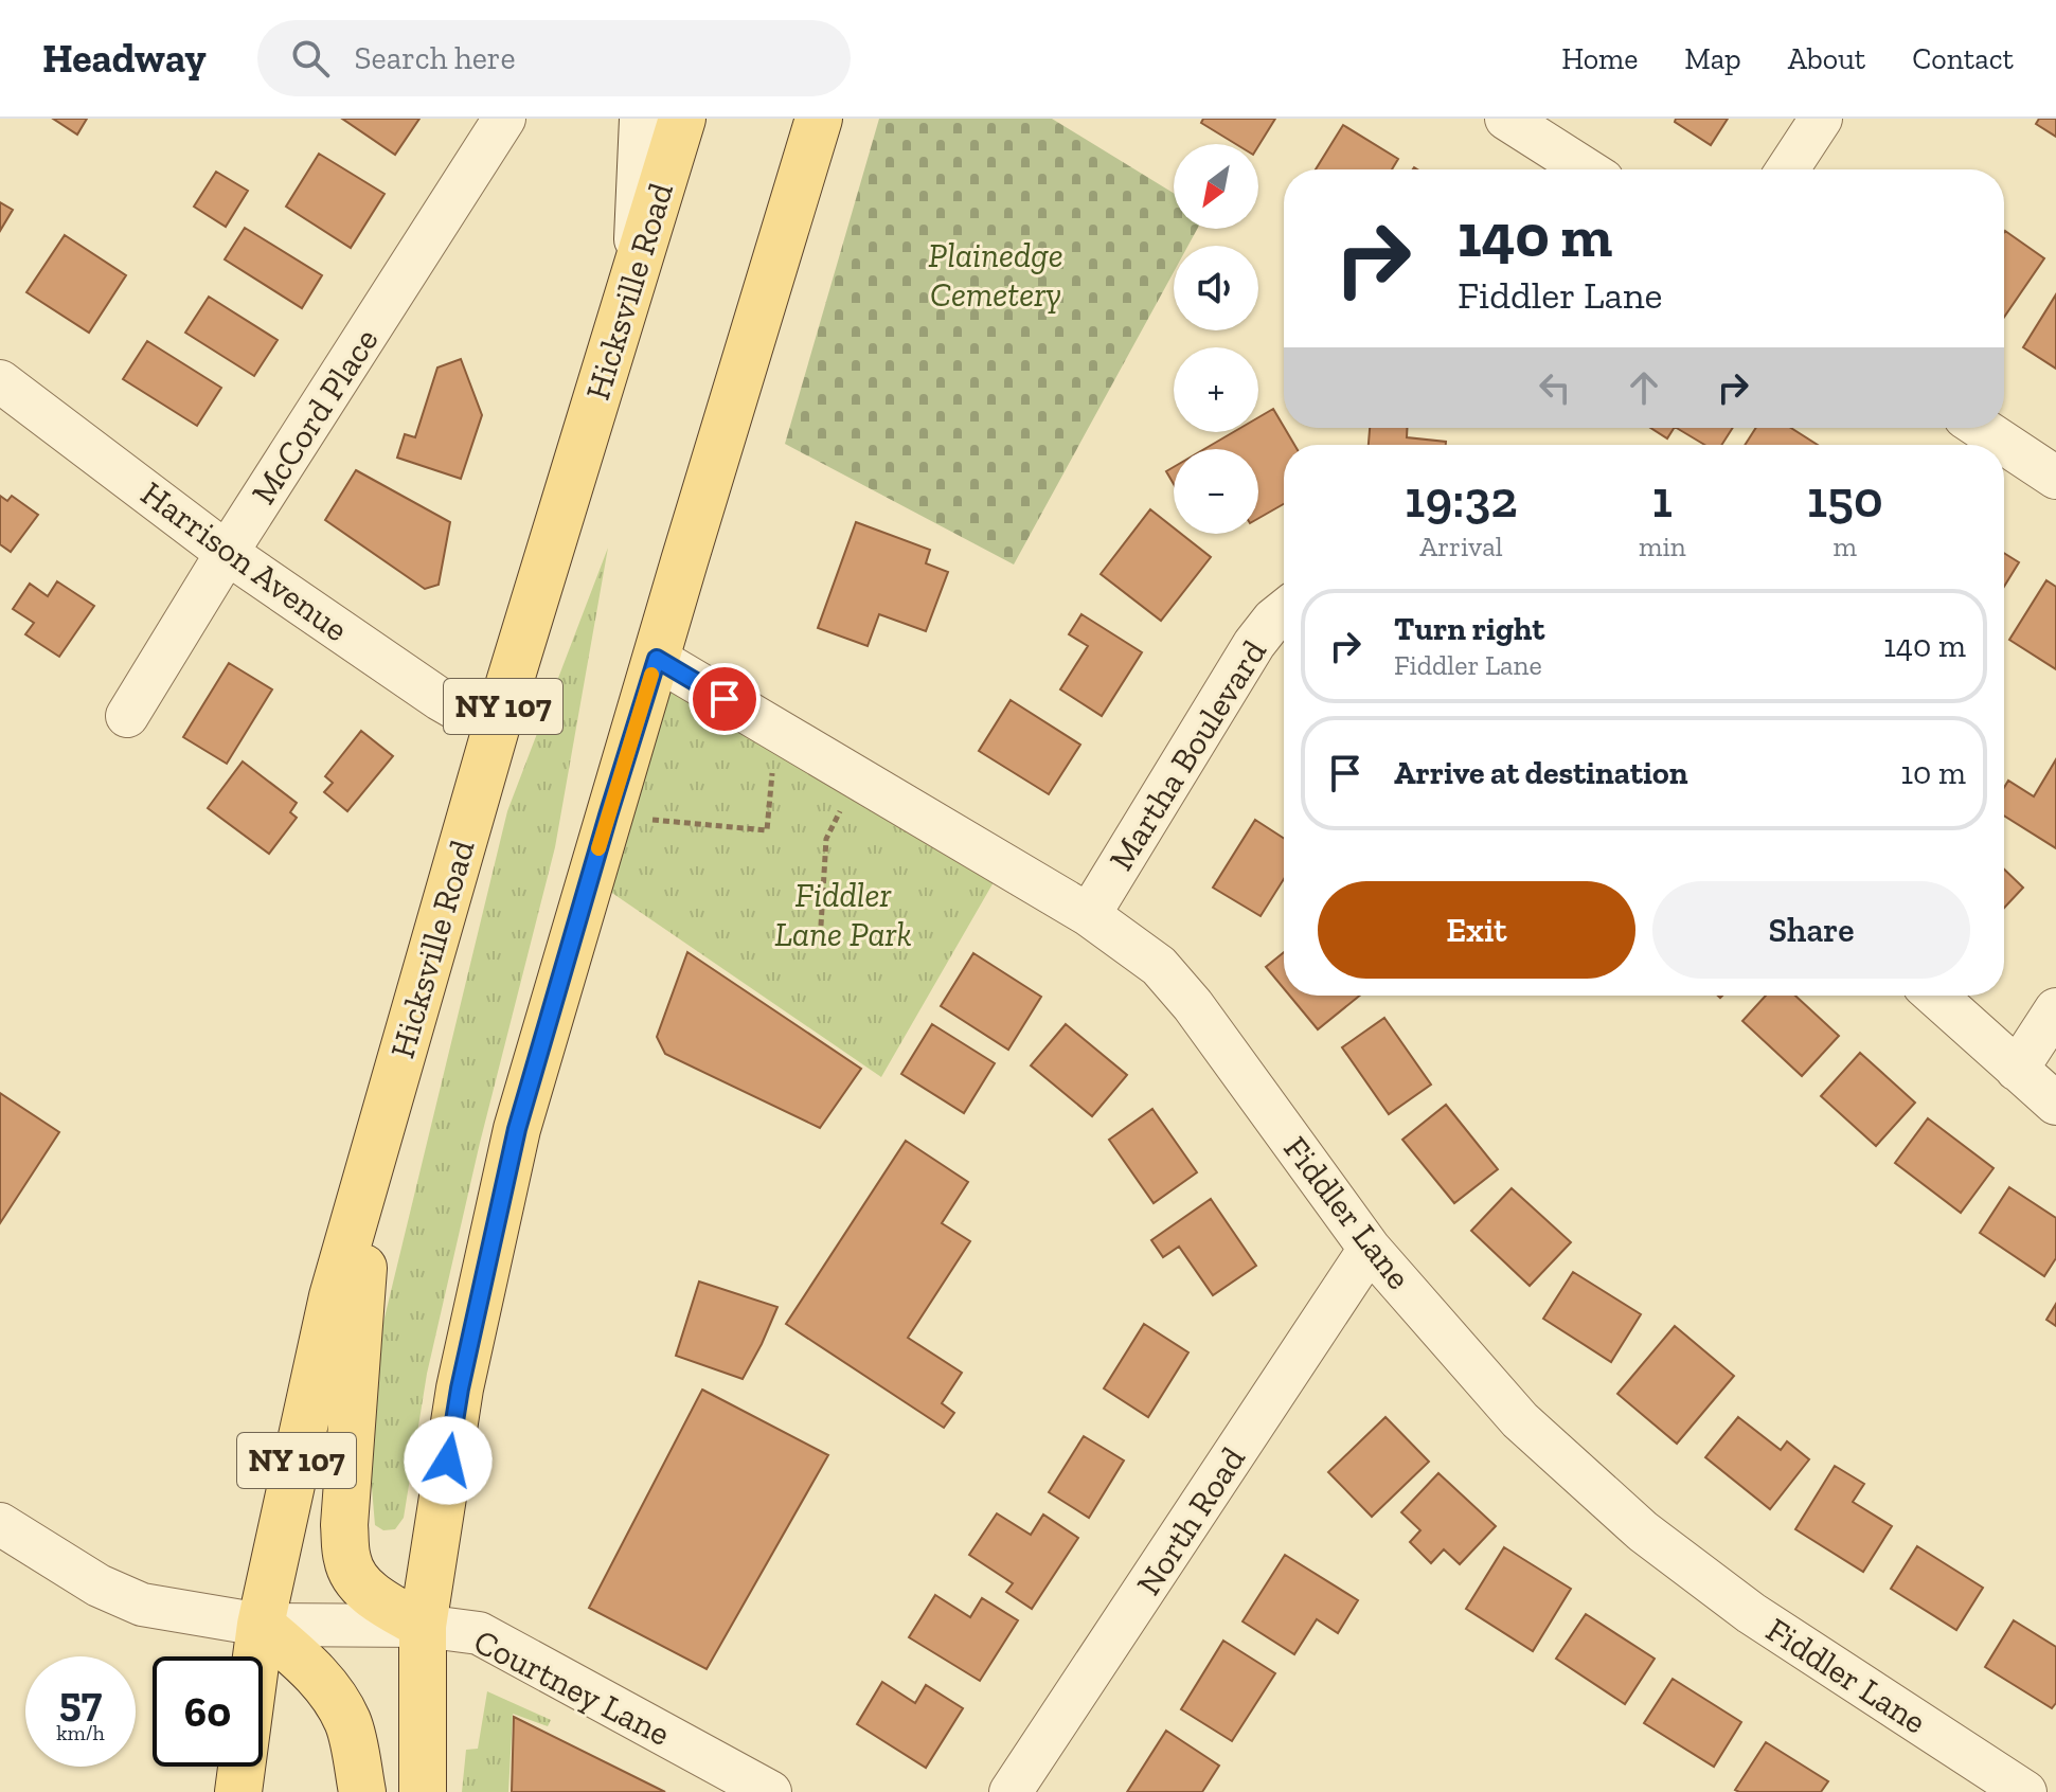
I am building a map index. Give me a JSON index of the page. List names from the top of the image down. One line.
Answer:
{"streets":{"main road":["Hicksville Road","NY 107"],"street":["McCord Place","Harrison Avenue","Martha Boulevard","Fiddler Lane","North Road","Courtney Lane"]},"crossings":[["Hicksville Road","Harrison Avenue"],["Hicksville Road","Courtney Lane"],["McCord Place","Harrison Avenue"],["Martha Boulevard","Fiddler Lane"],["Fiddler Lane","North Road"]],"parks":["Plainedge Cemetery","Fiddler Lane Park"],"north":"bottom left","page":{"header":"Headway","search":"Search here","nav":["Home","Map","About","Contact"],"map_buttons":["+","−"],"turn":["140 m","Fiddler Lane"],"eta":["19:32","Arrival","1","min","150","m"],"list":[{"name":"Turn right","note":"Fiddler Lane","value":"140 m"},{"name":"Arrive at destination","value":"10 m"}],"buttons":["Exit","Share"],"speed":"57 km/h","limit":"60"}}
